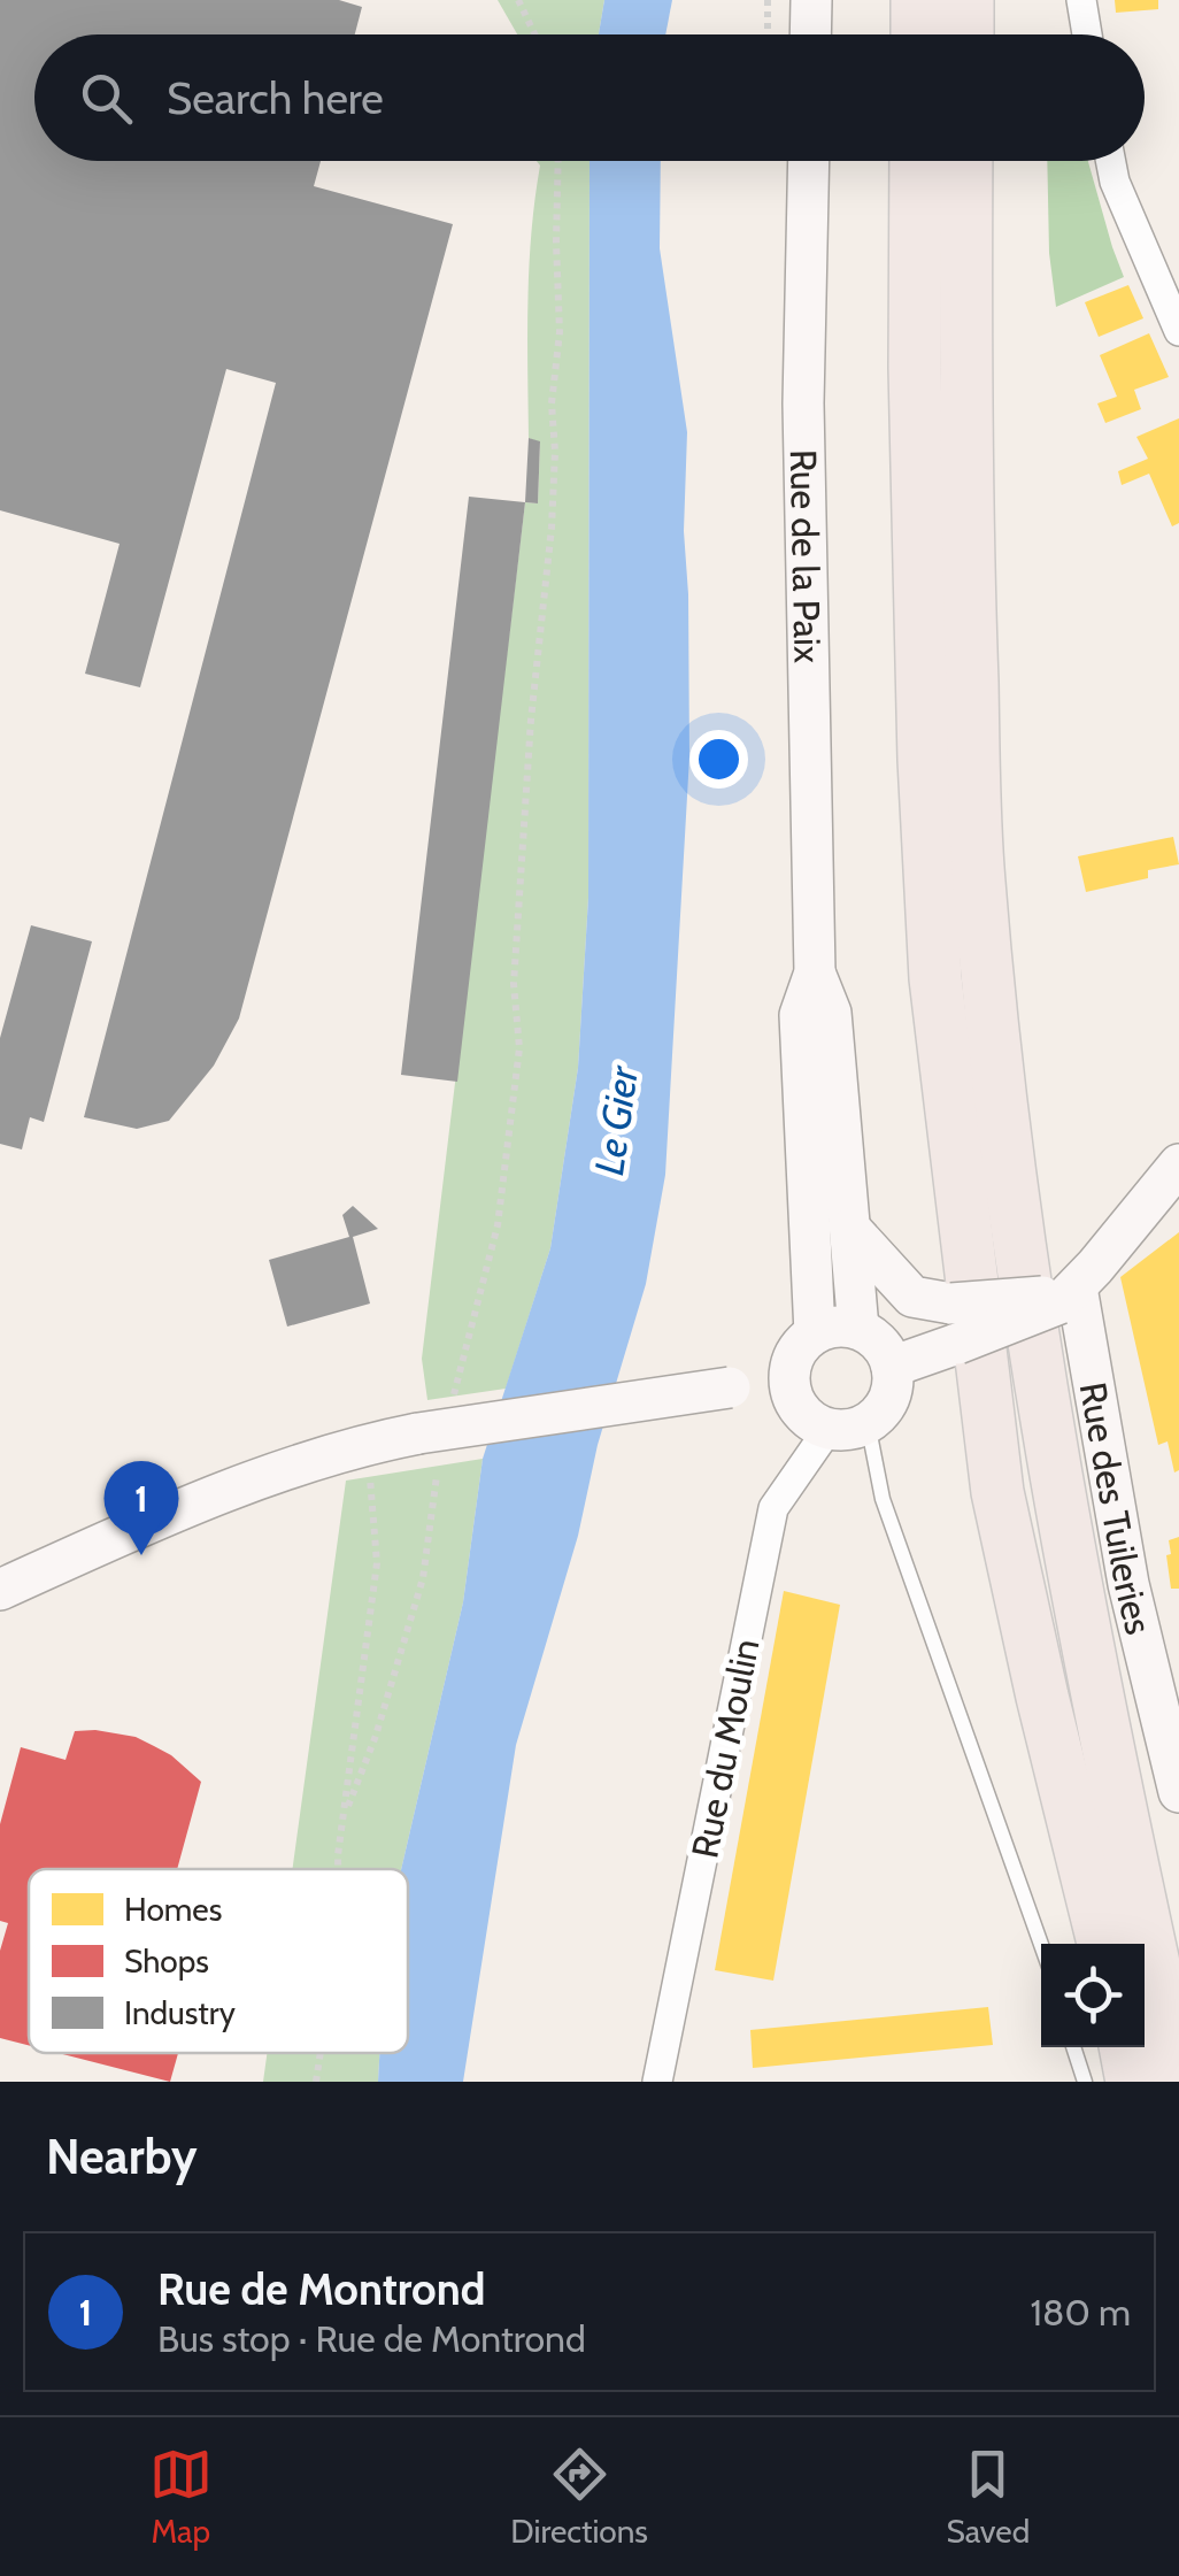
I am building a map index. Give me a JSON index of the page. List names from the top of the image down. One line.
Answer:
{"streets":{"main road":["Rue de la Paix","Rue des Tuileries"],"street":["Rue du Moulin"]},"crossings":[["Rue de la Paix","Rue du Moulin"]],"water":["Le Gier"],"legend":["Homes","Shops","Industry"],"page":{"search":"Search here","pins":"1","heading":"Nearby","list":[{"mark":"1","name":"Rue de Montrond","note":"Bus stop · Rue de Montrond","value":"180 m"}],"nav":["Map","Directions","Saved"]}}
